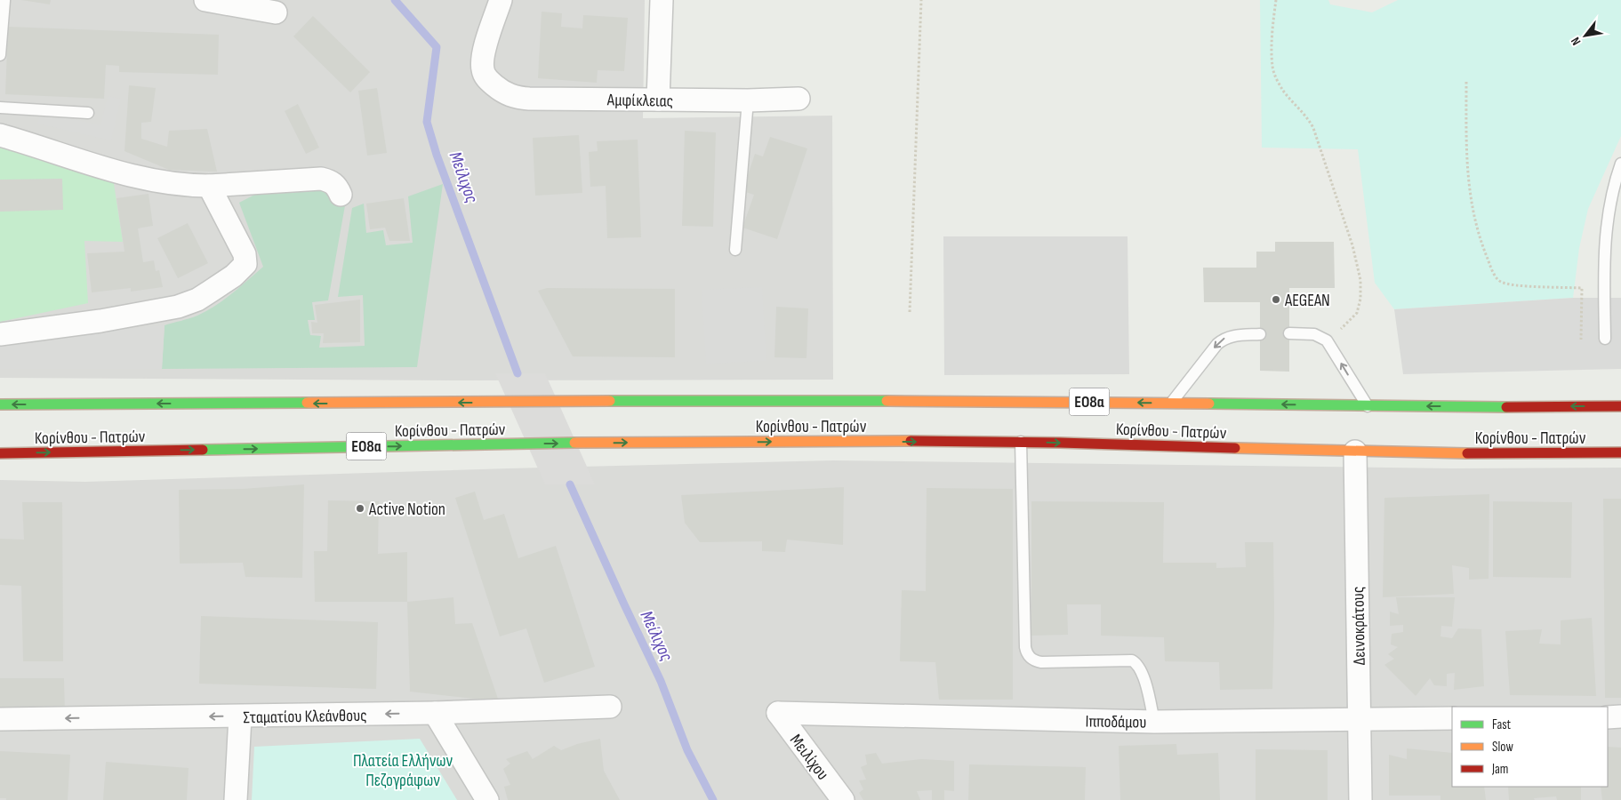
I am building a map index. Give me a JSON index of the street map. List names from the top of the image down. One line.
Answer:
{"streets":{"highway":["ΕΟ8α","Κορίνθου - Πατρών"],"street":["Αμφίκλειας","Δεινοκράτους","Σταματίου Κλεάνθους","Ιπποδάμου","Μειλίχου"]},"crossings":[["Κορίνθου - Πατρών","Δεινοκράτους"],["Δεινοκράτους","Ιπποδάμου"],["Ιπποδάμου","Μειλίχου"]],"one_way":["Σταματίου Κλεάνθους"],"water":["Μείλιχος"],"parks":["Πλατεία Ελλήνων Πεζογράφων"],"places":["AEGEAN","Active Notion"],"legend":["Fast","Slow","Jam"],"north":"bottom left"}
